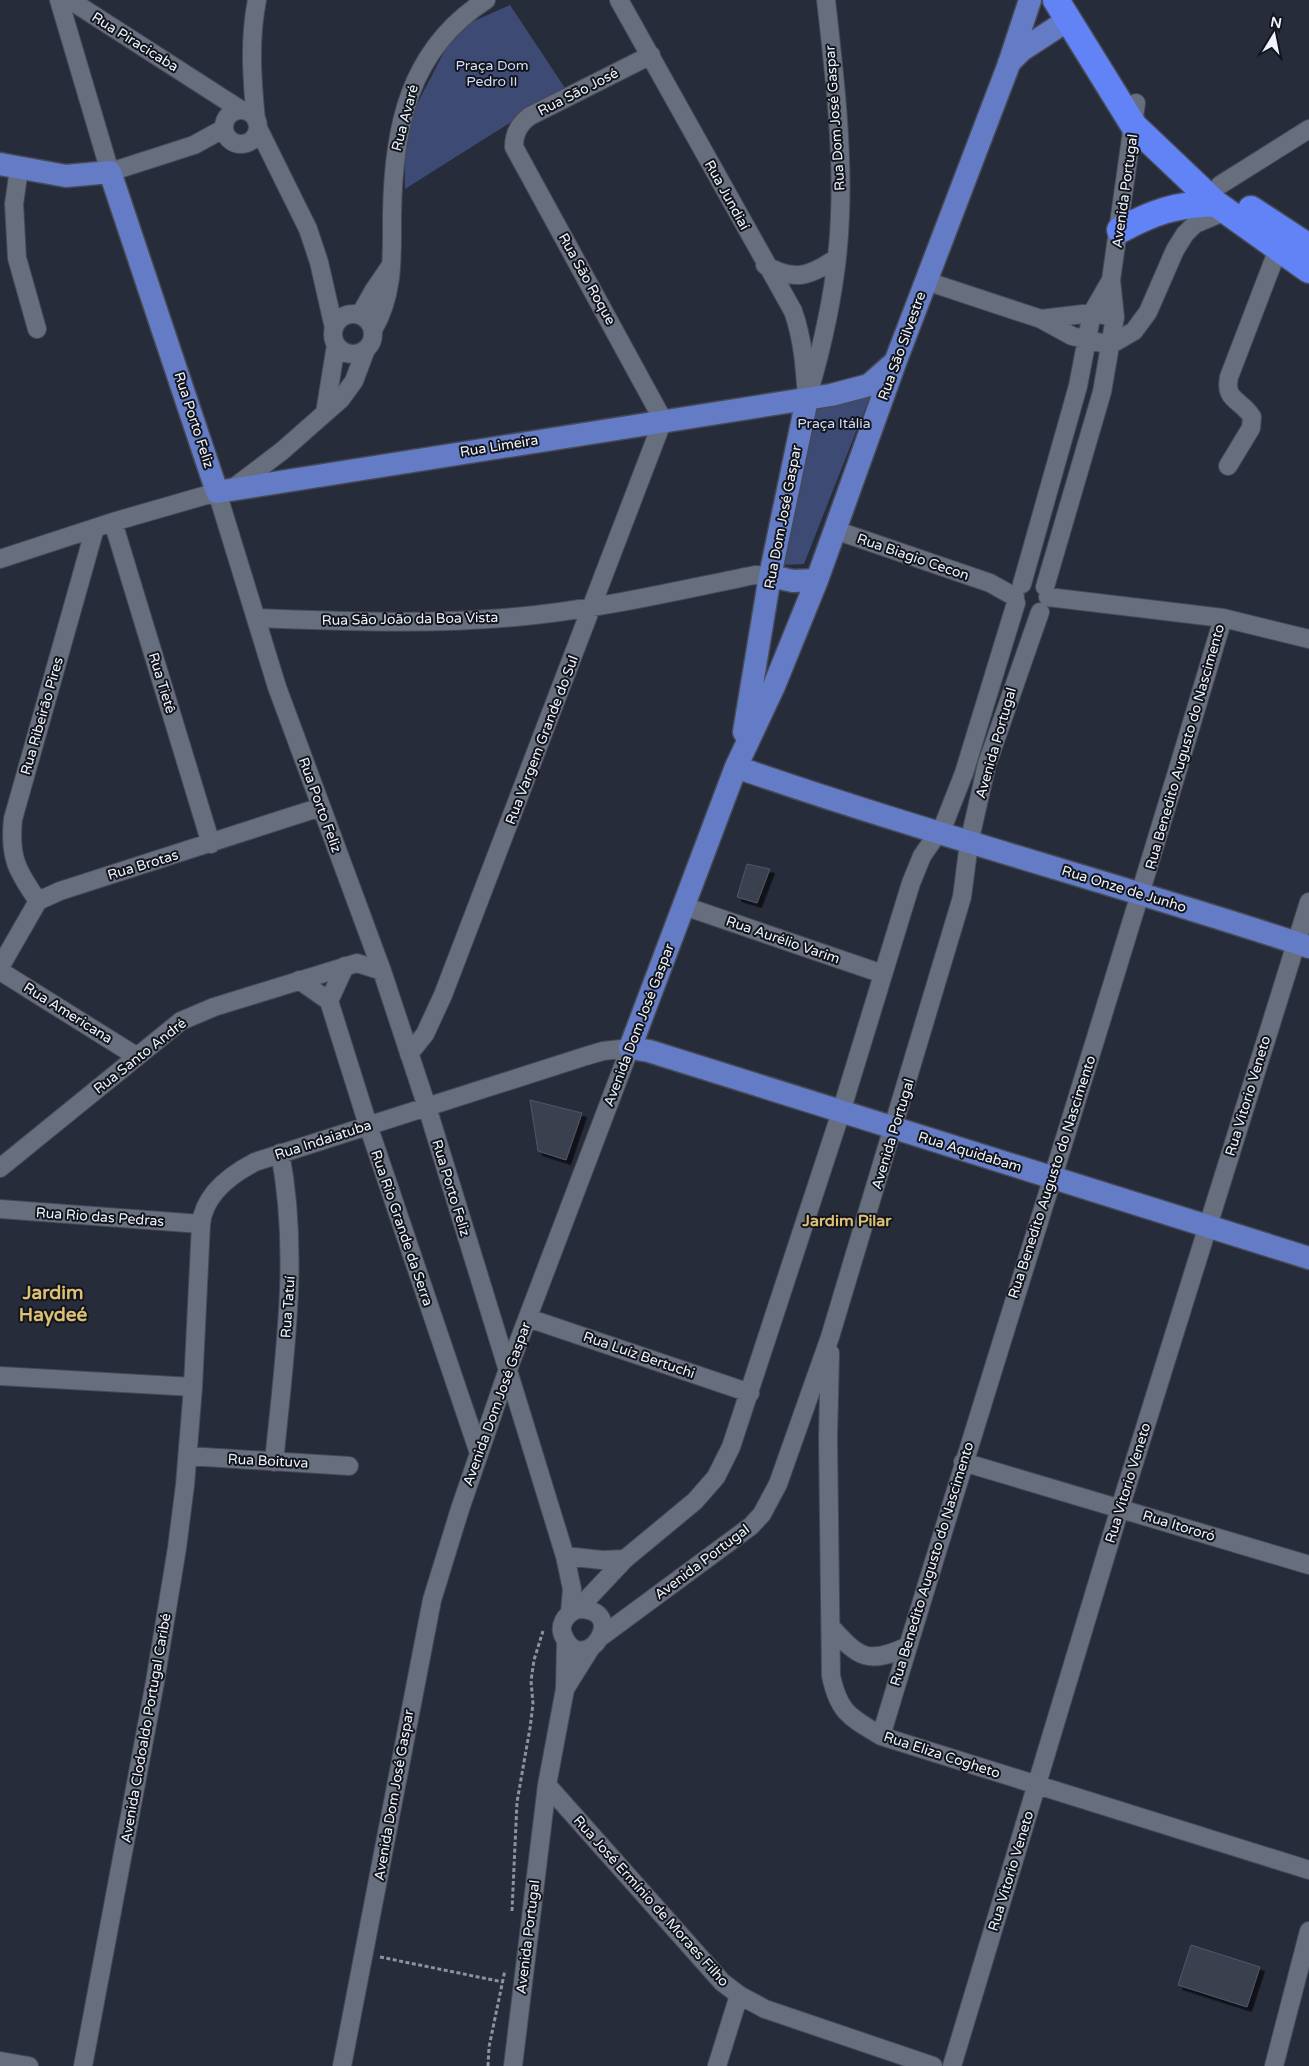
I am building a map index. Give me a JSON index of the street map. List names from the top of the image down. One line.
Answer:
{"streets":{"main road":["Rua Dom José Gaspar","Rua São Silvestre","Rua Porto Feliz","Rua Limeira","Rua Onze de Junho","Avenida Dom José Gaspar","Rua Aquidabam"],"street":["Rua Piracicaba","Rua São José","Rua Avaré","Avenida Portugal","Rua Jundiaí","Rua São Roque","Rua Biagio Cecon","Rua São João da Boa Vista","Rua Tietê","Rua Ribeirão Pires","Rua Vargem Grande do Sul","Rua Benedito Augusto do Nascimento","Rua Brotas","Rua Aurélio Varim","Rua Americana","Rua Santo André","Rua Vitorio Veneto","Rua Indaiatuba","Rua Rio das Pedras","Rua Rio Grande da Serra","Rua Tatuí","Rua Luíz Bertuchi","Rua Boituva","Rua Itororó","Avenida Clodoaldo Portugal Caribé","Rua Eliza Cogheto","Rua José Ermínio de Moraes Filho"]},"crossings":[["Rua São José","Rua Jundiaí"],["Rua São José","Rua São Roque"],["Rua Dom José Gaspar","Rua Jundiaí"],["Rua Dom José Gaspar","Rua São Silvestre"],["Rua Dom José Gaspar","Rua Limeira"],["Rua Dom José Gaspar","Rua São João da Boa Vista"],["Rua Dom José Gaspar","Rua Onze de Junho"],["Rua Dom José Gaspar","Avenida Dom José Gaspar"],["Avenida Portugal","Rua Porto Feliz"],["Avenida Portugal","Rua Biagio Cecon"],["Avenida Portugal","Rua Onze de Junho"],["Avenida Portugal","Rua Aurélio Varim"],["Avenida Portugal","Rua Aquidabam"],["Avenida Portugal","Rua Luíz Bertuchi"],["Avenida Portugal","Rua Eliza Cogheto"],["Avenida Portugal","Rua José Ermínio de Moraes Filho"],["Rua Jundiaí","Rua Limeira"],["Rua São Roque","Rua Limeira"],["Rua São Roque","Rua Vargem Grande do Sul"],["Rua São Silvestre","Rua Biagio Cecon"],["Rua São Silvestre","Rua Onze de Junho"],["Rua São Silvestre","Avenida Dom José Gaspar"],["Rua Porto Feliz","Rua Limeira"],["Rua Porto Feliz","Rua São João da Boa Vista"],["Rua Porto Feliz","Rua Vargem Grande do Sul"],["Rua Porto Feliz","Rua Brotas"],["Rua Porto Feliz","Avenida Dom José Gaspar"],["Rua Porto Feliz","Rua Indaiatuba"],["Rua Limeira","Rua Tietê"],["Rua Limeira","Rua Ribeirão Pires"],["Rua Limeira","Rua Vargem Grande do Sul"],["Rua São João da Boa Vista","Rua Vargem Grande do Sul"],["Rua Tietê","Rua Brotas"],["Rua Ribeirão Pires","Rua Brotas"],["Rua Benedito Augusto do Nascimento","Rua Onze de Junho"],["Rua Benedito Augusto do Nascimento","Rua Aquidabam"],["Rua Benedito Augusto do Nascimento","Rua Itororó"],["Rua Benedito Augusto do Nascimento","Rua Eliza Cogheto"],["Rua Onze de Junho","Avenida Dom José Gaspar"],["Rua Onze de Junho","Rua Vitorio Veneto"],["Rua Aurélio Varim","Avenida Dom José Gaspar"],["Rua Americana","Rua Santo André"],["Avenida Dom José Gaspar","Rua Indaiatuba"],["Avenida Dom José Gaspar","Rua Aquidabam"],["Avenida Dom José Gaspar","Rua Rio Grande da Serra"],["Avenida Dom José Gaspar","Rua Luíz Bertuchi"],["Rua Vitorio Veneto","Rua Aquidabam"],["Rua Vitorio Veneto","Rua Itororó"],["Rua Vitorio Veneto","Rua Eliza Cogheto"],["Rua Indaiatuba","Rua Aquidabam"],["Rua Indaiatuba","Rua Rio das Pedras"],["Rua Indaiatuba","Rua Rio Grande da Serra"],["Rua Indaiatuba","Rua Tatuí"],["Rua Indaiatuba","Avenida Clodoaldo Portugal Caribé"],["Rua Tatuí","Rua Boituva"],["Rua Boituva","Avenida Clodoaldo Portugal Caribé"]],"districts":["Jardim Pilar","Jardim Haydeé"],"parks":["Praça Dom Pedro II","Praça Itália"],"north":"top"}
